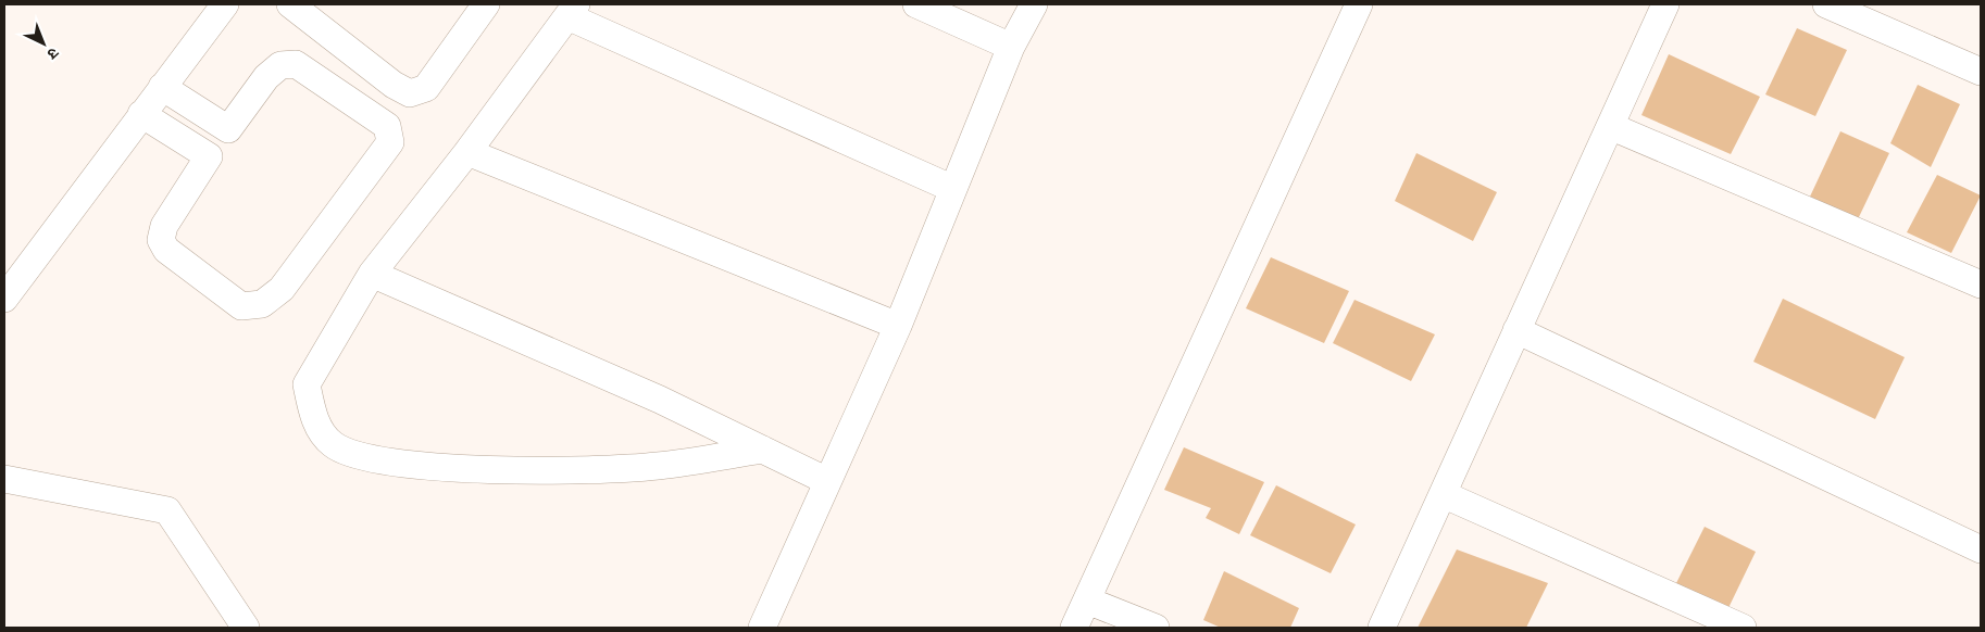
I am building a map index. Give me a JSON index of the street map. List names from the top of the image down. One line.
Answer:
{"north":"bottom right"}
